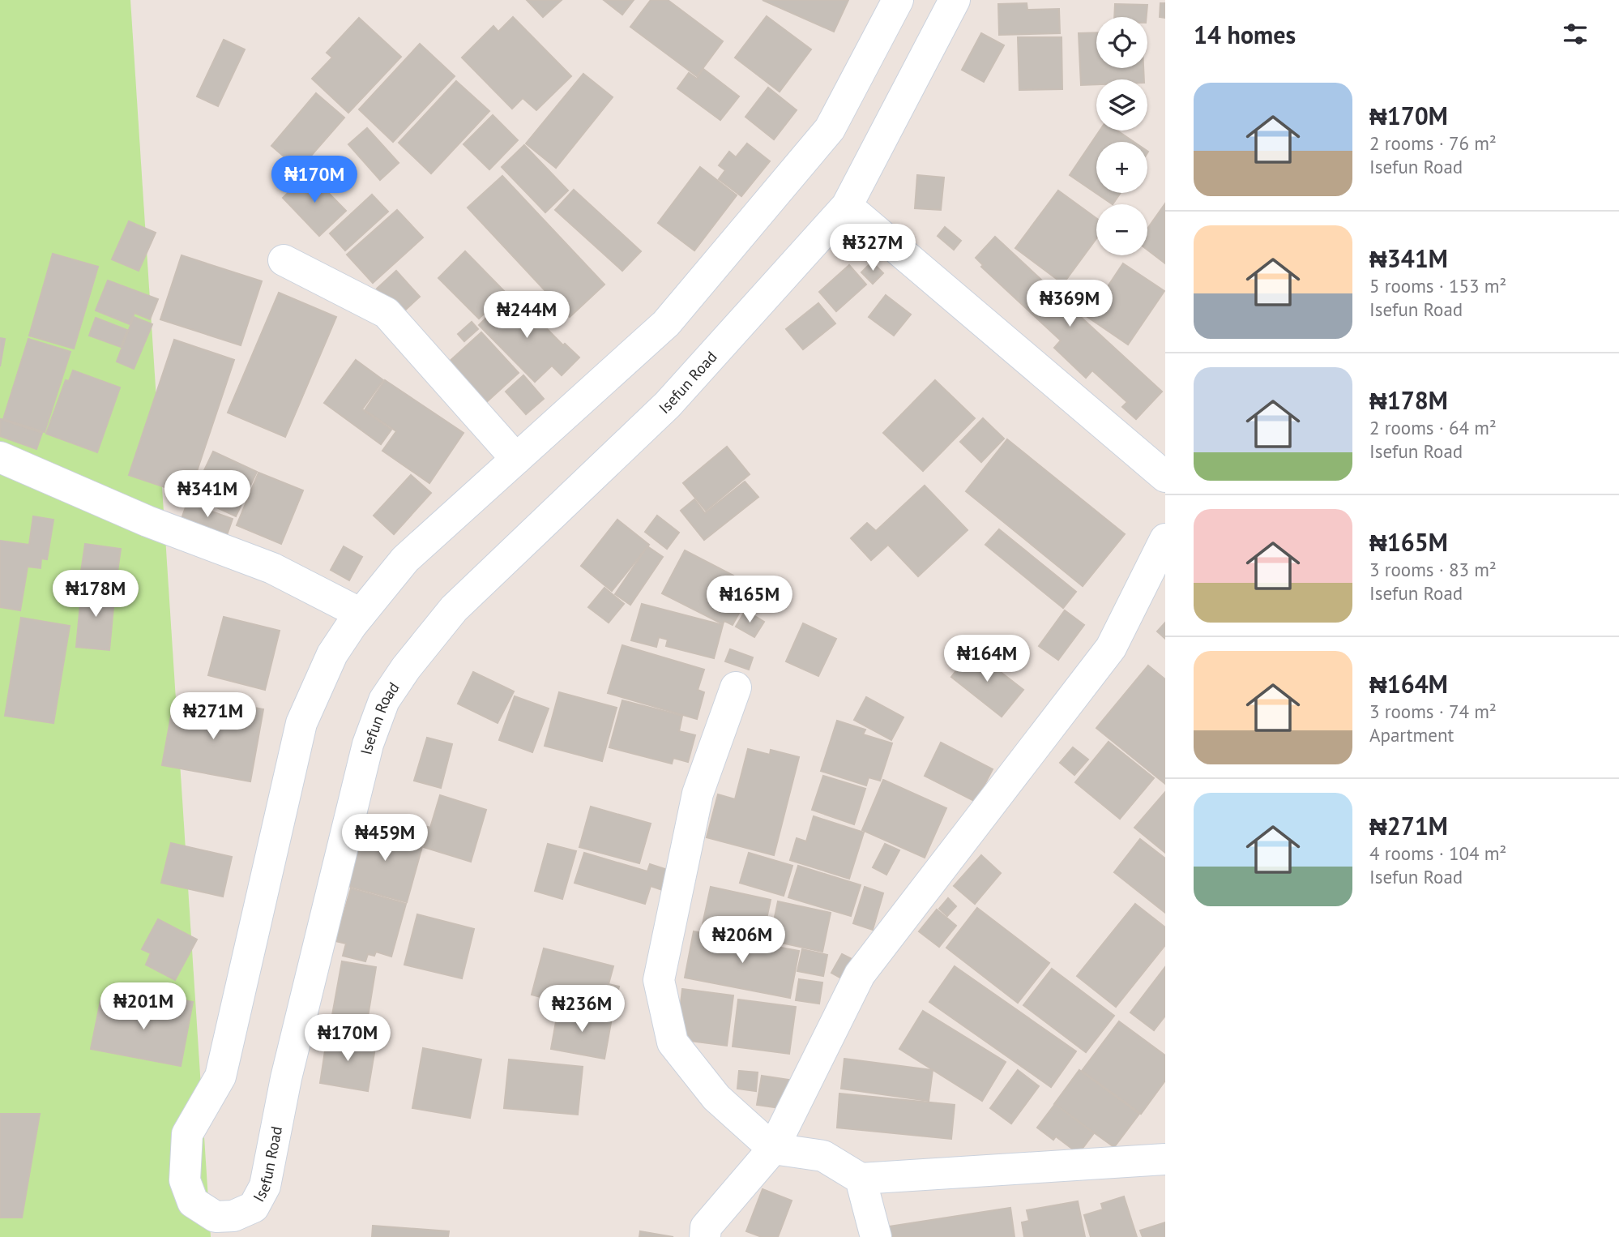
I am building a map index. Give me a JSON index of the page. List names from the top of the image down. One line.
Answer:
{"streets":{"street":["Isefun Road"]},"page":{"heading":"14 homes","map_buttons":["+","−"],"list":[{"name":"₦170M","note":"2 rooms · 76 m² · Isefun Road"},{"name":"₦341M","note":"5 rooms · 153 m² · Isefun Road"},{"name":"₦178M","note":"2 rooms · 64 m² · Isefun Road"},{"name":"₦165M","note":"3 rooms · 83 m² · Isefun Road"},{"name":"₦164M","note":"3 rooms · 74 m² · Apartment"},{"name":"₦271M","note":"4 rooms · 104 m² · Isefun Road"}],"price":["₦170M","₦327M","₦369M","₦244M","₦341M","₦178M","₦165M","₦164M","₦271M","₦459M","₦206M","₦201M","₦236M","₦170M"]}}
